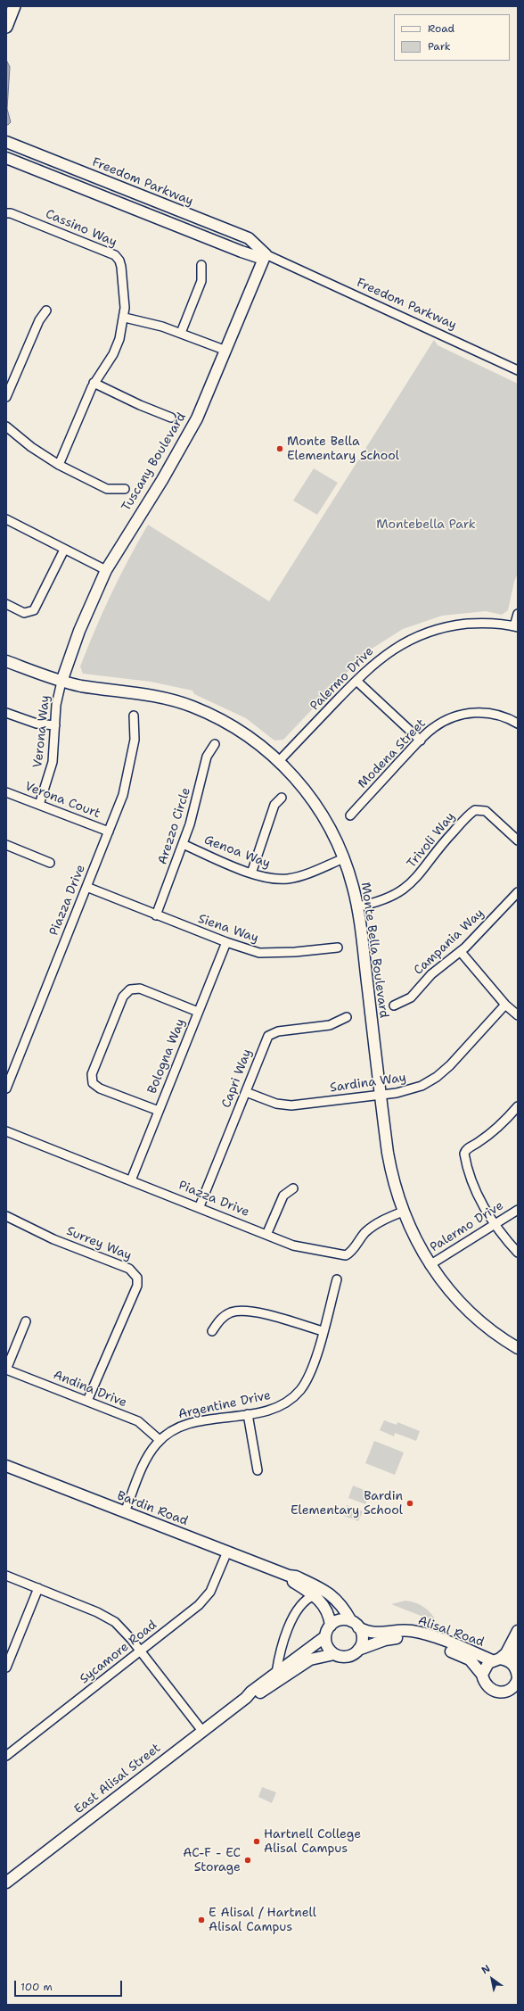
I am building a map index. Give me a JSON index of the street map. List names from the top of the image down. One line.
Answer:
{"streets":{"street":["Freedom Parkway","Cassino Way","Tuscany Boulevard","Palermo Drive","Verona Way","Modena Street","Verona Court","Arezzo Circle","Trivoli Way","Genoa Way","Piazza Drive","Siena Way","Campania Way","Monte Bella Boulevard","Bologna Way","Capri Way","Sardina Way","Surrey Way","Andina Drive","Argentine Drive","Bardin Road","Alisal Road","Sycamore Road","East Alisal Street"]},"crossings":[["Freedom Parkway","Tuscany Boulevard"],["Tuscany Boulevard","Verona Way"],["Tuscany Boulevard","Monte Bella Boulevard"],["Palermo Drive","Monte Bella Boulevard"],["Verona Way","Verona Court"],["Verona Way","Monte Bella Boulevard"],["Verona Court","Piazza Drive"],["Arezzo Circle","Genoa Way"],["Arezzo Circle","Siena Way"],["Trivoli Way","Monte Bella Boulevard"],["Genoa Way","Monte Bella Boulevard"],["Piazza Drive","Siena Way"],["Piazza Drive","Monte Bella Boulevard"],["Piazza Drive","Bologna Way"],["Piazza Drive","Capri Way"],["Siena Way","Bologna Way"],["Monte Bella Boulevard","Sardina Way"],["Capri Way","Sardina Way"],["Surrey Way","Andina Drive"],["Andina Drive","Argentine Drive"],["Argentine Drive","Bardin Road"],["Bardin Road","Alisal Road"],["Bardin Road","Sycamore Road"],["Bardin Road","East Alisal Street"],["Alisal Road","East Alisal Street"]],"parks":["Montebella Park"],"places":["Monte Bella Elementary School","Bardin Elementary School","Hartnell College Alisal Campus","AC-F - EC Storage","E Alisal / Hartnell Alisal Campus"],"legend":["Road","Park"],"scale_bar":"100 m","north":"top left"}
